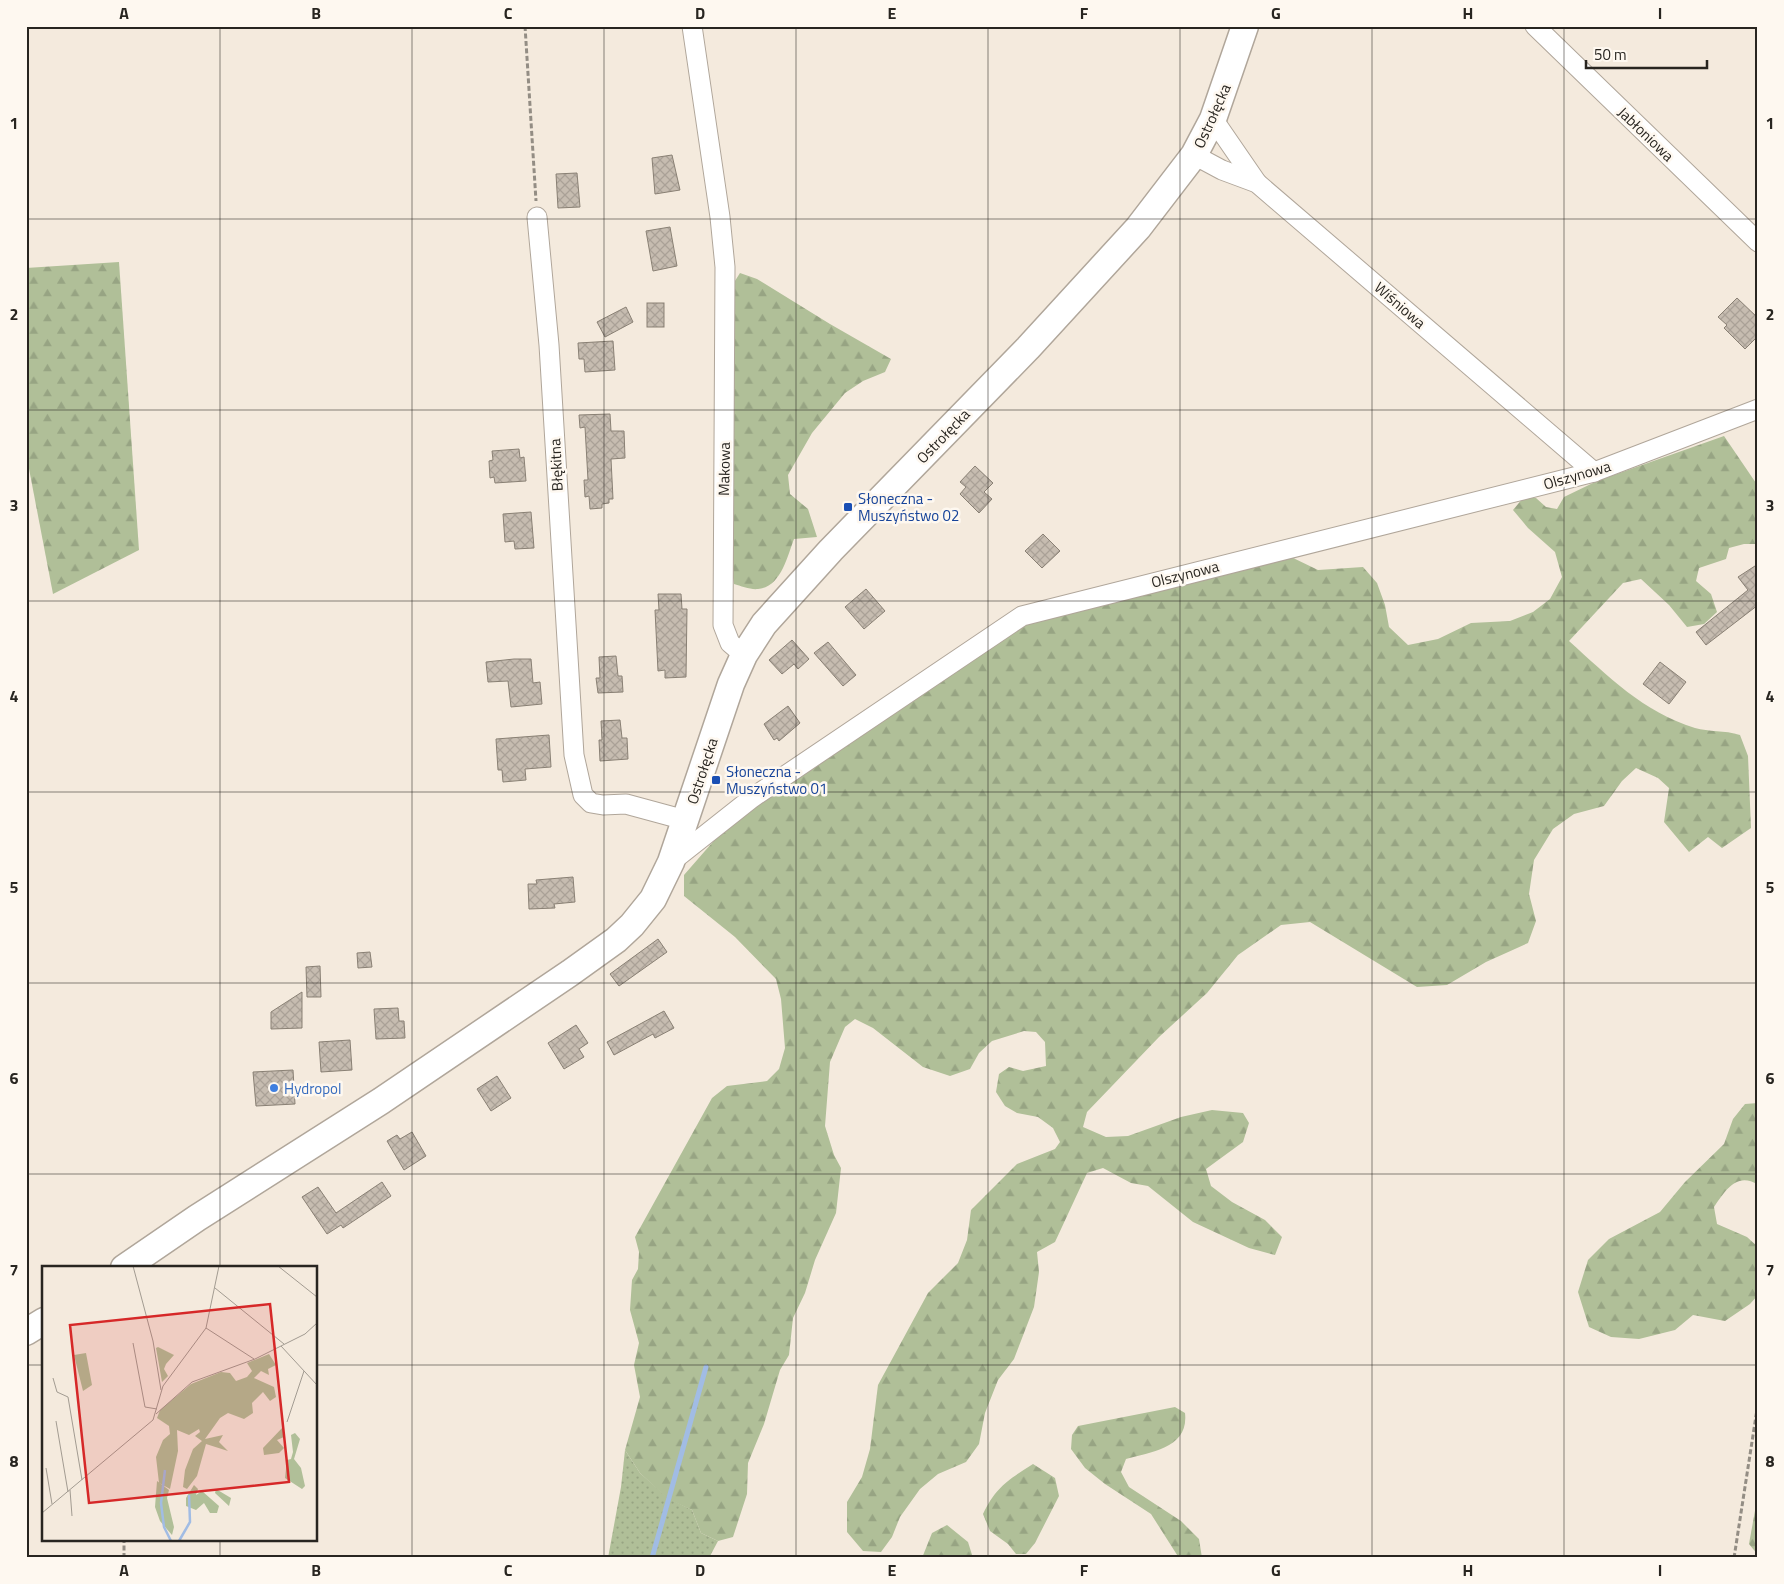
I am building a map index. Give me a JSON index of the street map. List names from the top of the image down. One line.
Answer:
{"streets":{"street":["Ostrołęcka","Jabłoniowa","Wiśniowa","Błękitna","Makowa","Olszynowa"]},"crossings":[["Ostrołęcka","Wiśniowa"],["Ostrołęcka","Błękitna"],["Ostrołęcka","Makowa"],["Ostrołęcka","Olszynowa"],["Wiśniowa","Olszynowa"]],"places":{"transit":["Słoneczna - Muszyństwo 02","Słoneczna - Muszyństwo 01"],"other":["Hydropol"]},"scale_bar":"50 m","grid":{"columns":["A","B","C","D","E","F","G","H","I"],"rows":["1","2","3","4","5","6","7","8"]}}
